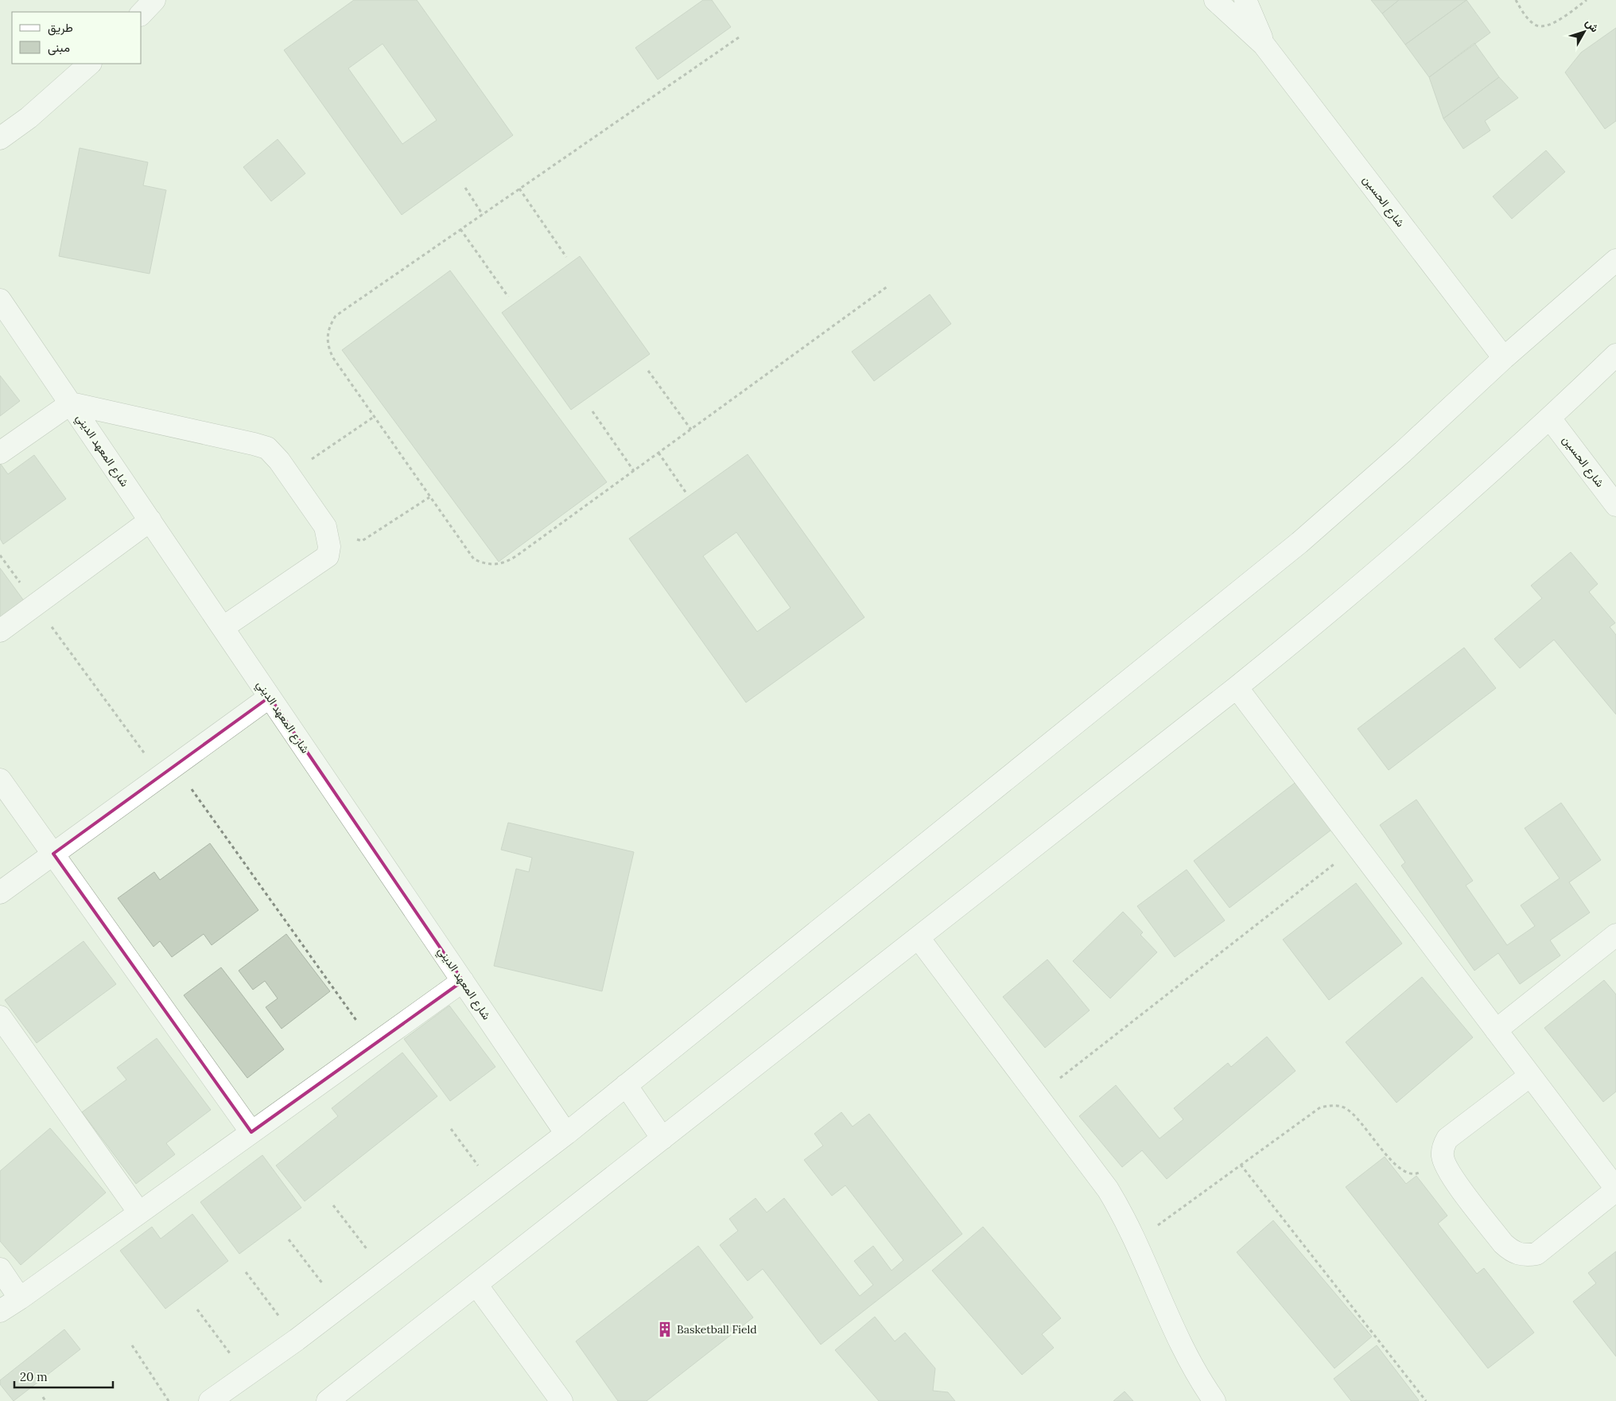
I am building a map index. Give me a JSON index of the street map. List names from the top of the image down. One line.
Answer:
{"streets":{"street":["شارع الحسين","شارع المعهد الديني"]},"places":{"building":["Basketball Field"]},"legend":["طريق","مبنى"],"scale_bar":"20 m","north":"top right"}
